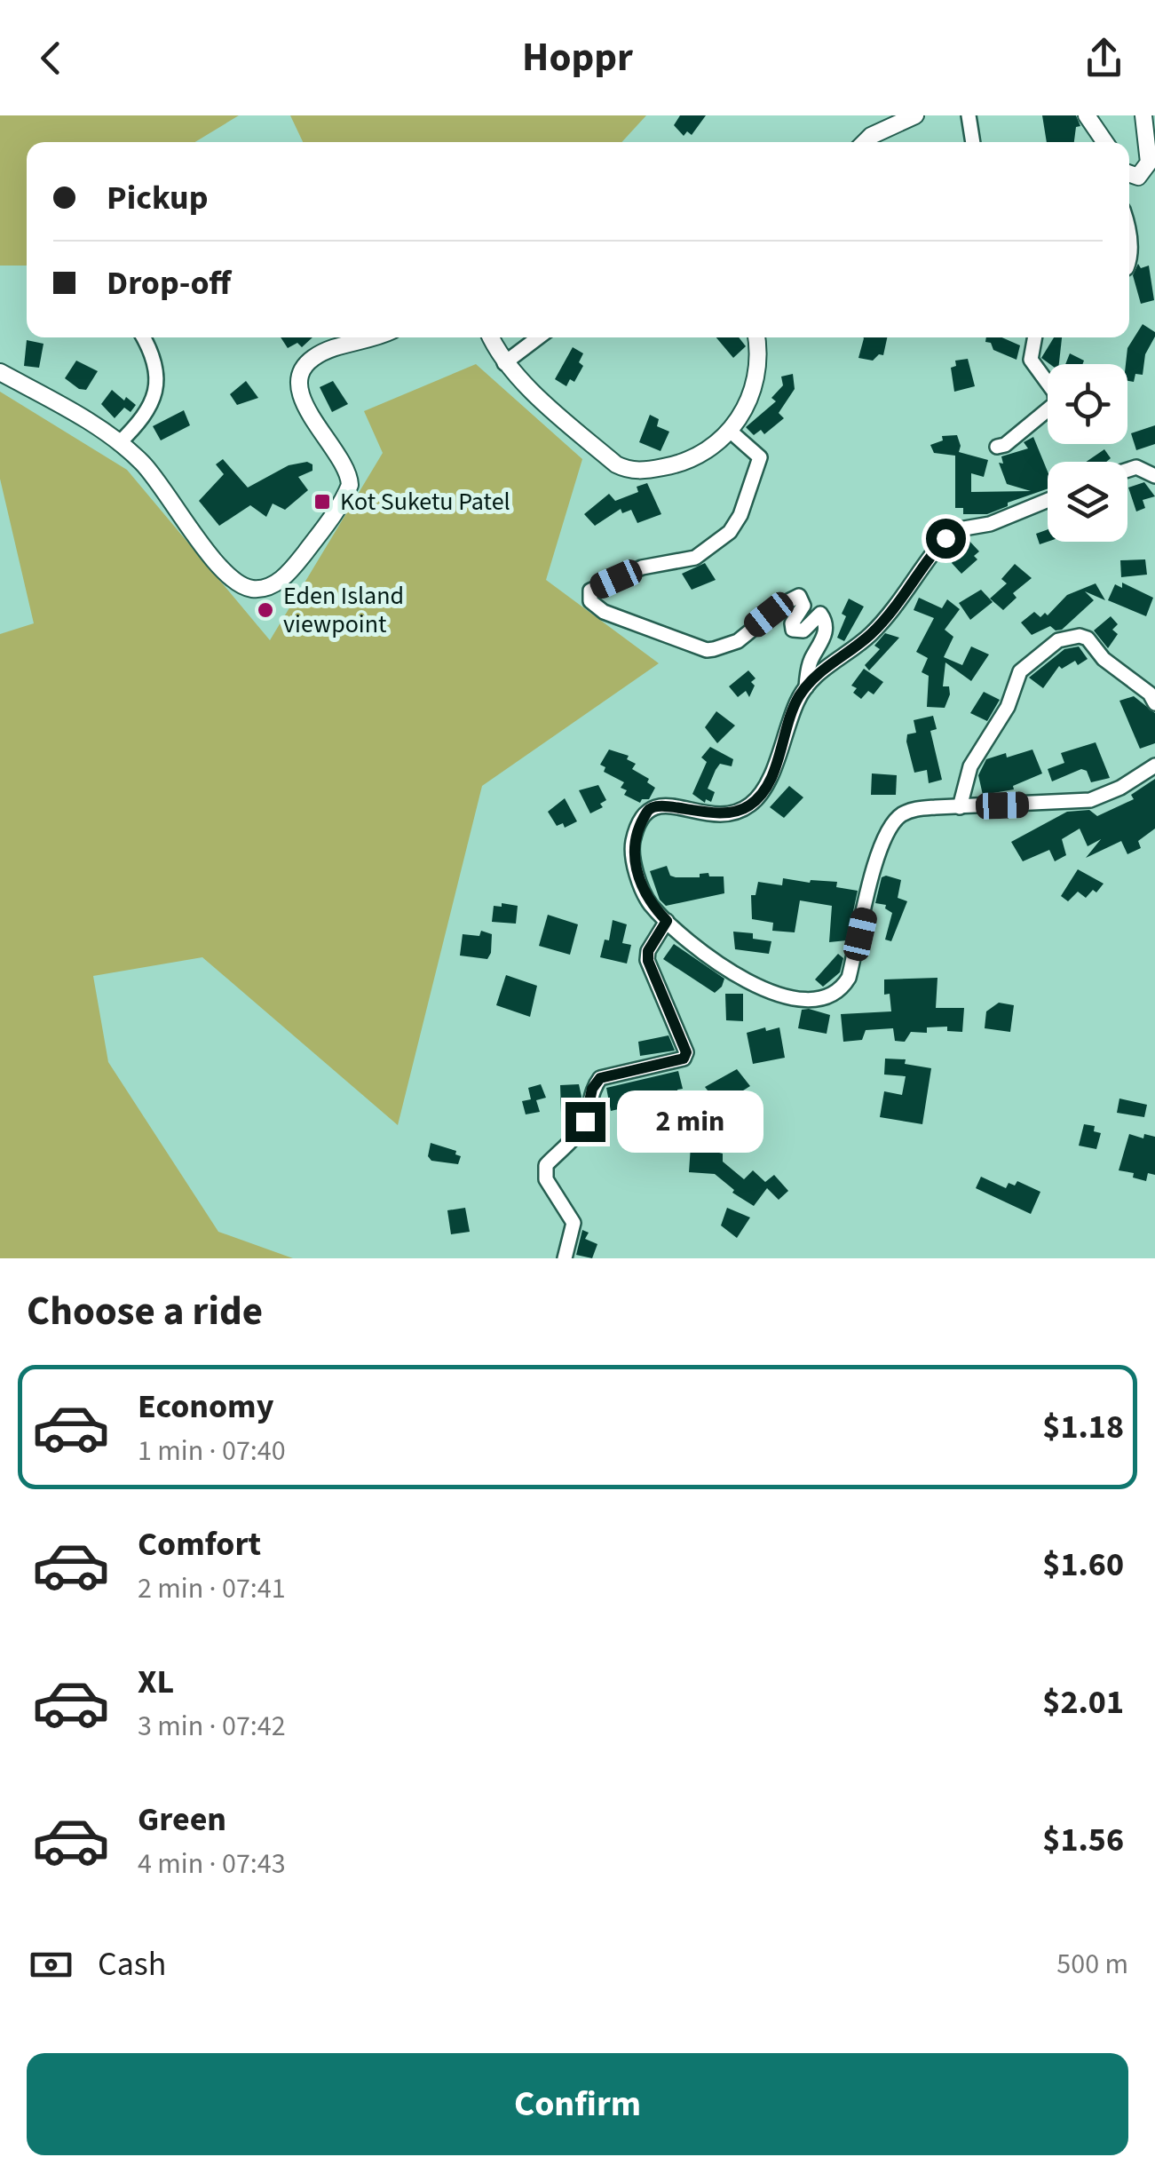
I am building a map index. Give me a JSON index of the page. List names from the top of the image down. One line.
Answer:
{"places":{"transit":["Kot Suketu Patel"],"other":["Eden Island viewpoint"]},"page":{"header":"Hoppr","banner":["Pickup","Drop-off"],"bubble":"2 min","heading":"Choose a ride","list":[{"name":"Economy","note":"1 min · 07:40","value":"$1.18"},{"name":"Comfort","note":"2 min · 07:41","value":"$1.60"},{"name":"XL","note":"3 min · 07:42","value":"$2.01"},{"name":"Green","note":"4 min · 07:43","value":"$1.56"}],"pay":["Cash","500 m"],"buttons":"Confirm"}}
